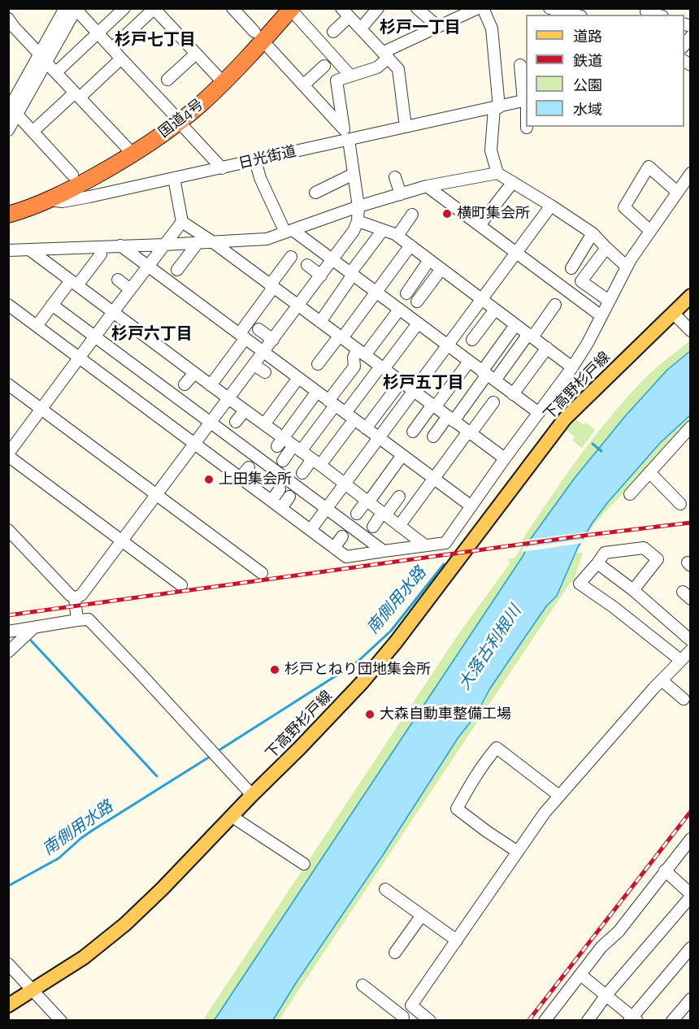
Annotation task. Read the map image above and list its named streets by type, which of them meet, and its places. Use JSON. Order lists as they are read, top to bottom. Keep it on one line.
{"streets":{"highway":["国道4号","日光街道"],"main road":["下高野杉戸線"]},"crossings":[["国道4号","日光街道"]],"districts":["杉戸一丁目","杉戸七丁目","杉戸六丁目","杉戸五丁目"],"water":["南側用水路","大落古利根川"],"places":["横町集会所","上田集会所","杉戸とねり団地集会所","大森自動車整備工場"],"legend":["道路","鉄道","公園","水域"]}
